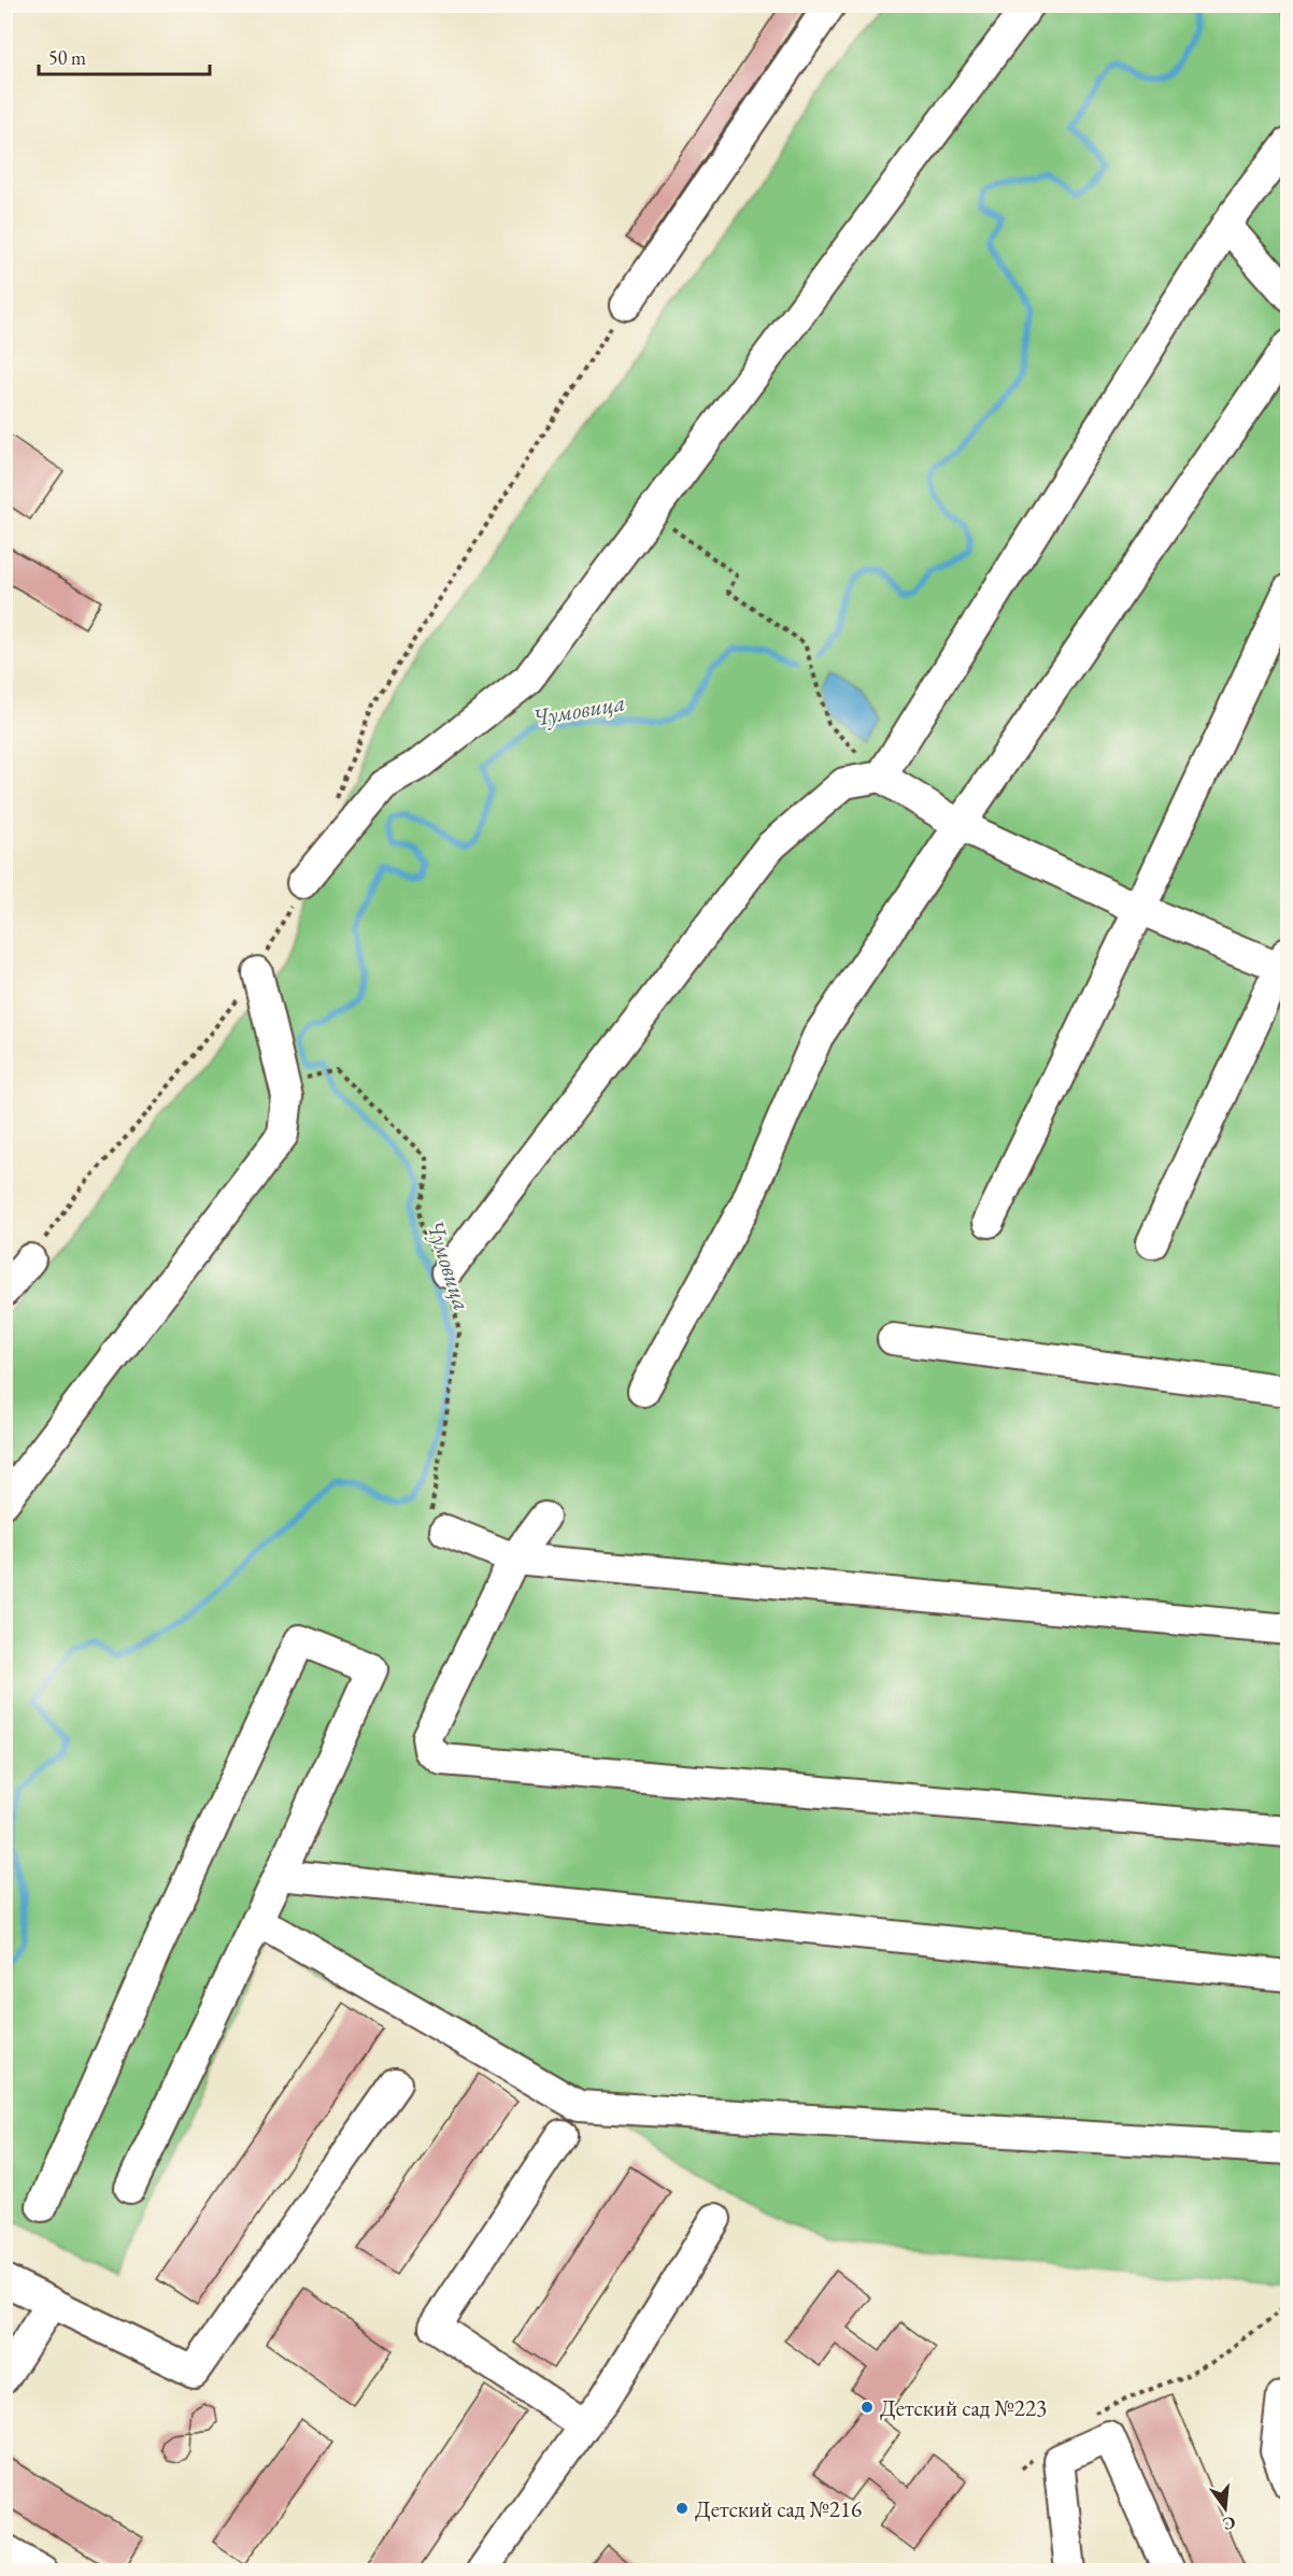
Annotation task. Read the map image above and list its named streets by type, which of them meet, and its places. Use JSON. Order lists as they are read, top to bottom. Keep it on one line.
{"water":["Чумовица"],"places":["Детский сад №223","Детский сад №216"],"scale_bar":"50 m","north":"bottom"}
